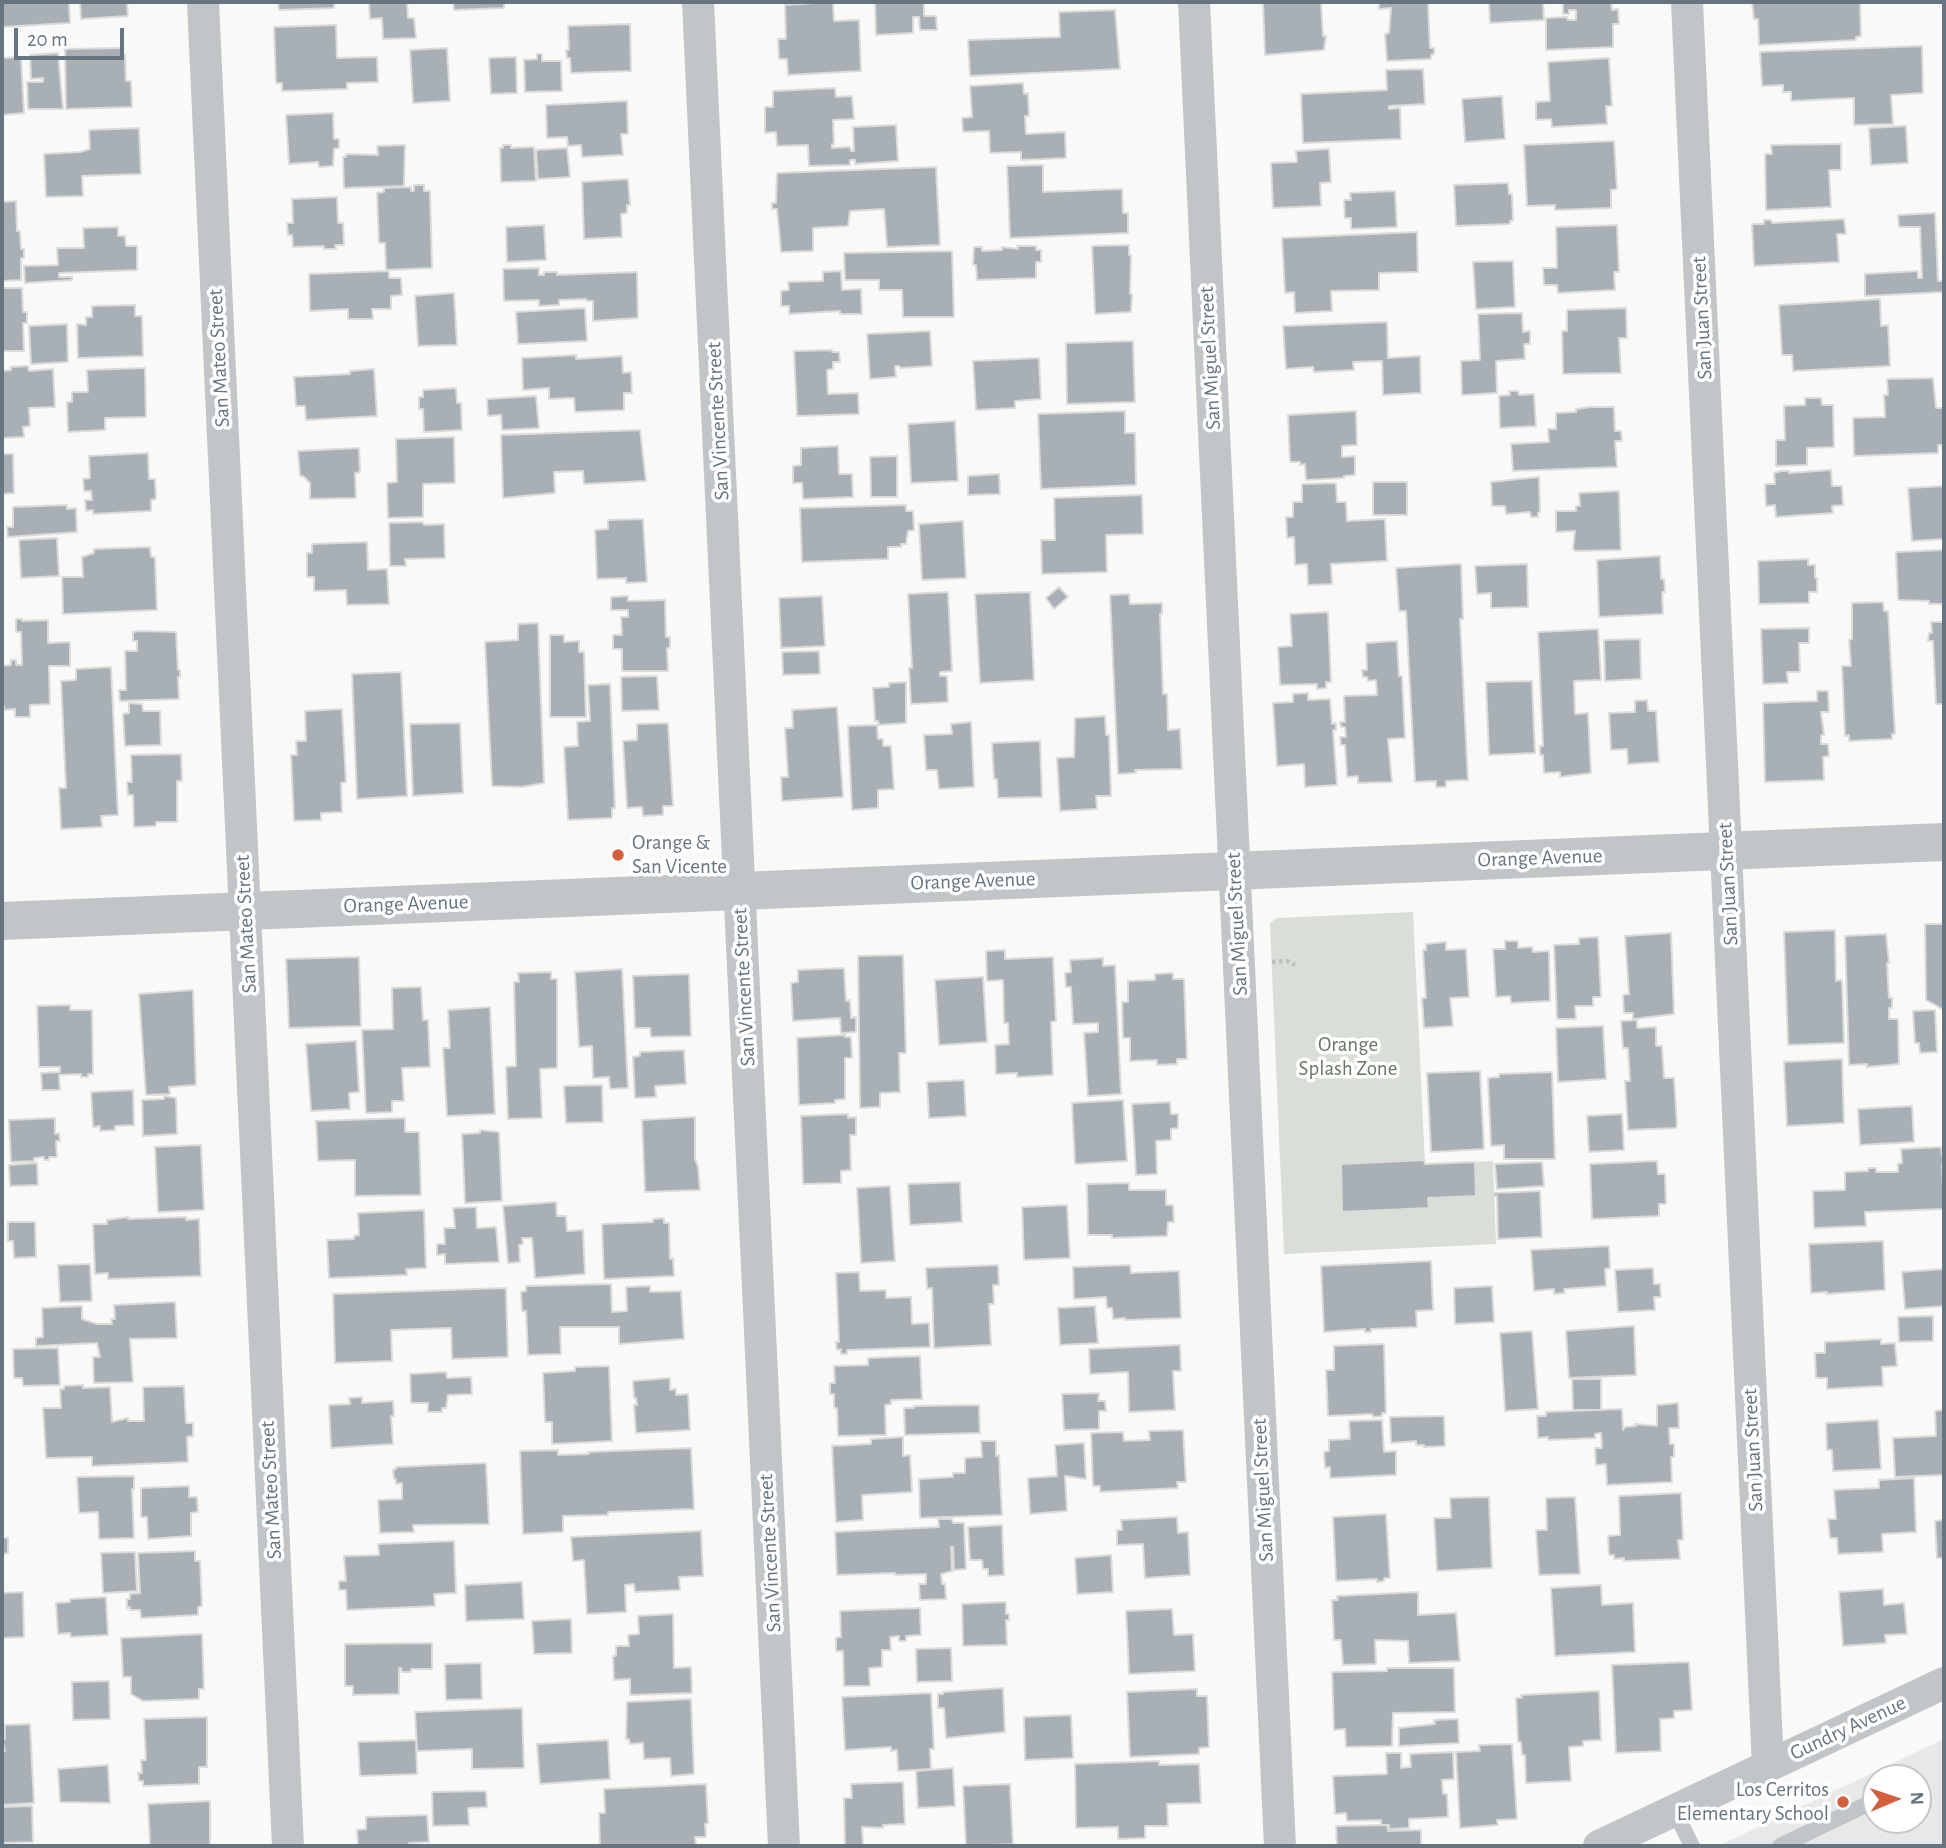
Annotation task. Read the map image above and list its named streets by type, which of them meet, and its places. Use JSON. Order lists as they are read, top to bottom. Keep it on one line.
{"streets":{"street":["San Juan Street","San Mateo Street","San Miguel Street","San Vincente Street","Orange Avenue","Gundry Avenue"]},"crossings":[["San Juan Street","Orange Avenue"],["San Juan Street","Gundry Avenue"],["San Mateo Street","Orange Avenue"],["San Miguel Street","Orange Avenue"],["San Vincente Street","Orange Avenue"]],"parks":["Orange Splash Zone"],"places":["Orange & San Vicente","Los Cerritos Elementary School"],"scale_bar":"20 m","north":"right"}
